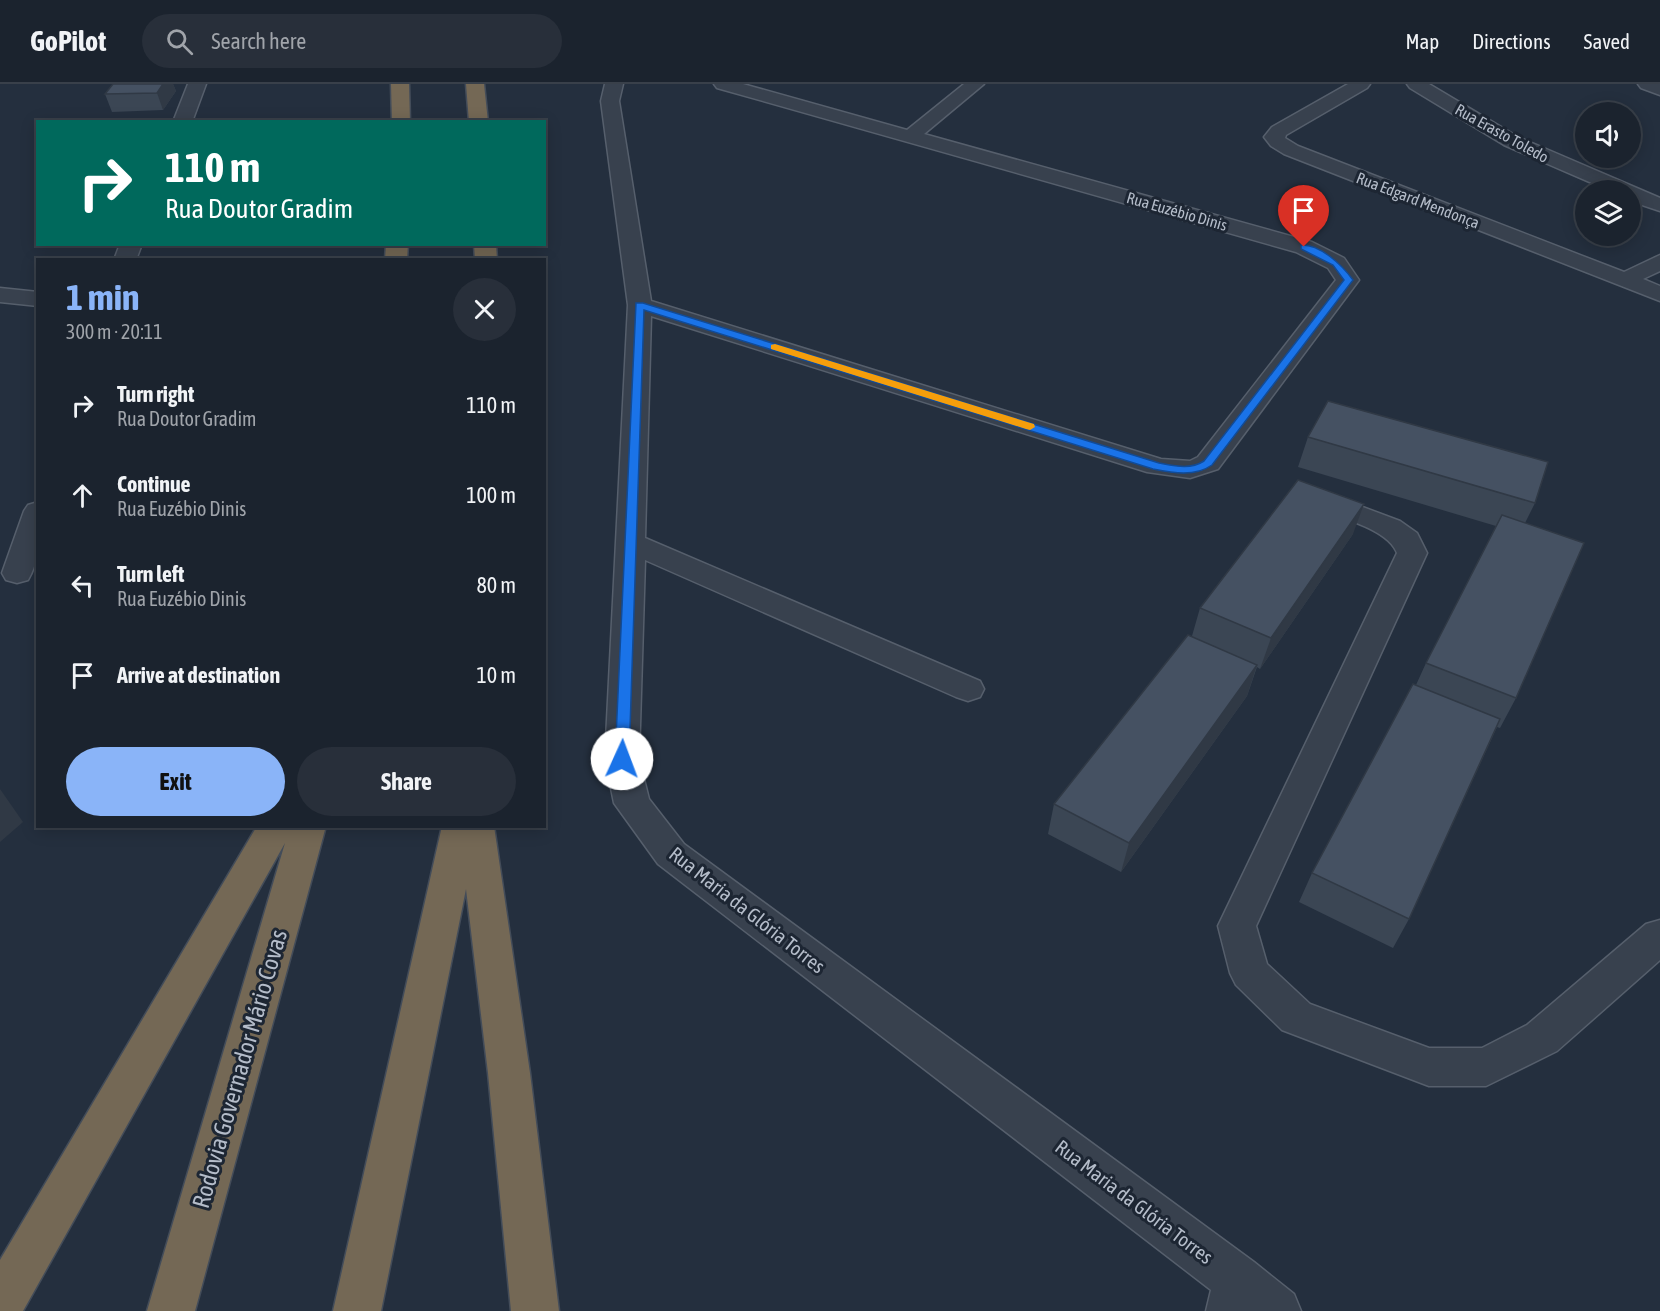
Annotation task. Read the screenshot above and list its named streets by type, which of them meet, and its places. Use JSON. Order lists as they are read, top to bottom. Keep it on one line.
{"streets":{"highway":["Rodovia Governador Mário Covas"],"street":["Rua Erasto Toledo","Rua Edgard Mendonça","Rua Euzébio Dinis","Rua Maria da Glória Torres"]},"crossings":[["Rua Euzébio Dinis","Rua Maria da Glória Torres"]],"page":{"header":"GoPilot","search":"Search here","nav":["Map","Directions","Saved"],"turn":["110 m","Rua Doutor Gradim"],"heading":["1 min","300 m · 20:11"],"list":[{"name":"Turn right","note":"Rua Doutor Gradim","value":"110 m"},{"name":"Continue","note":"Rua Euzébio Dinis","value":"100 m"},{"name":"Turn left","note":"Rua Euzébio Dinis","value":"80 m"},{"name":"Arrive at destination","value":"10 m"}],"buttons":["Exit","Share"]}}
